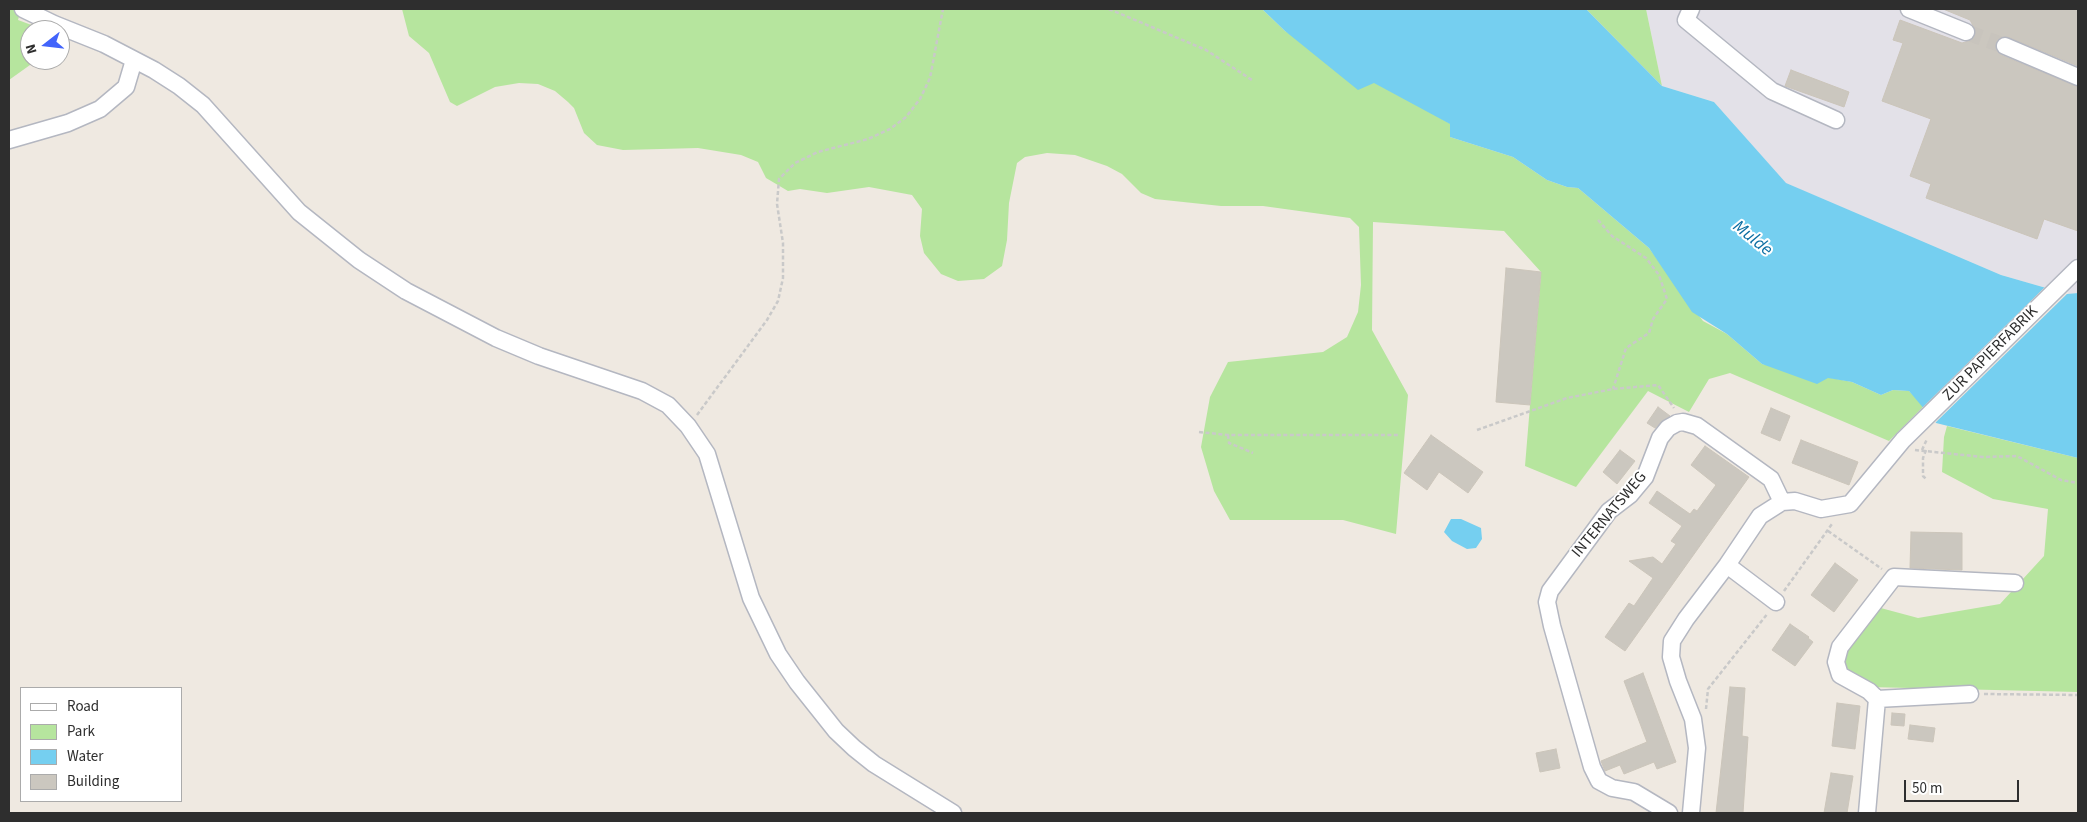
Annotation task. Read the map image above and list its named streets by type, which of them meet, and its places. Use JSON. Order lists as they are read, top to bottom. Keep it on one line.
{"streets":{"street":["ZUR PAPIERFABRIK","INTERNATSWEG"]},"water":["Mulde"],"legend":["Road","Park","Water","Building"],"scale_bar":"50 m","north":"left"}
